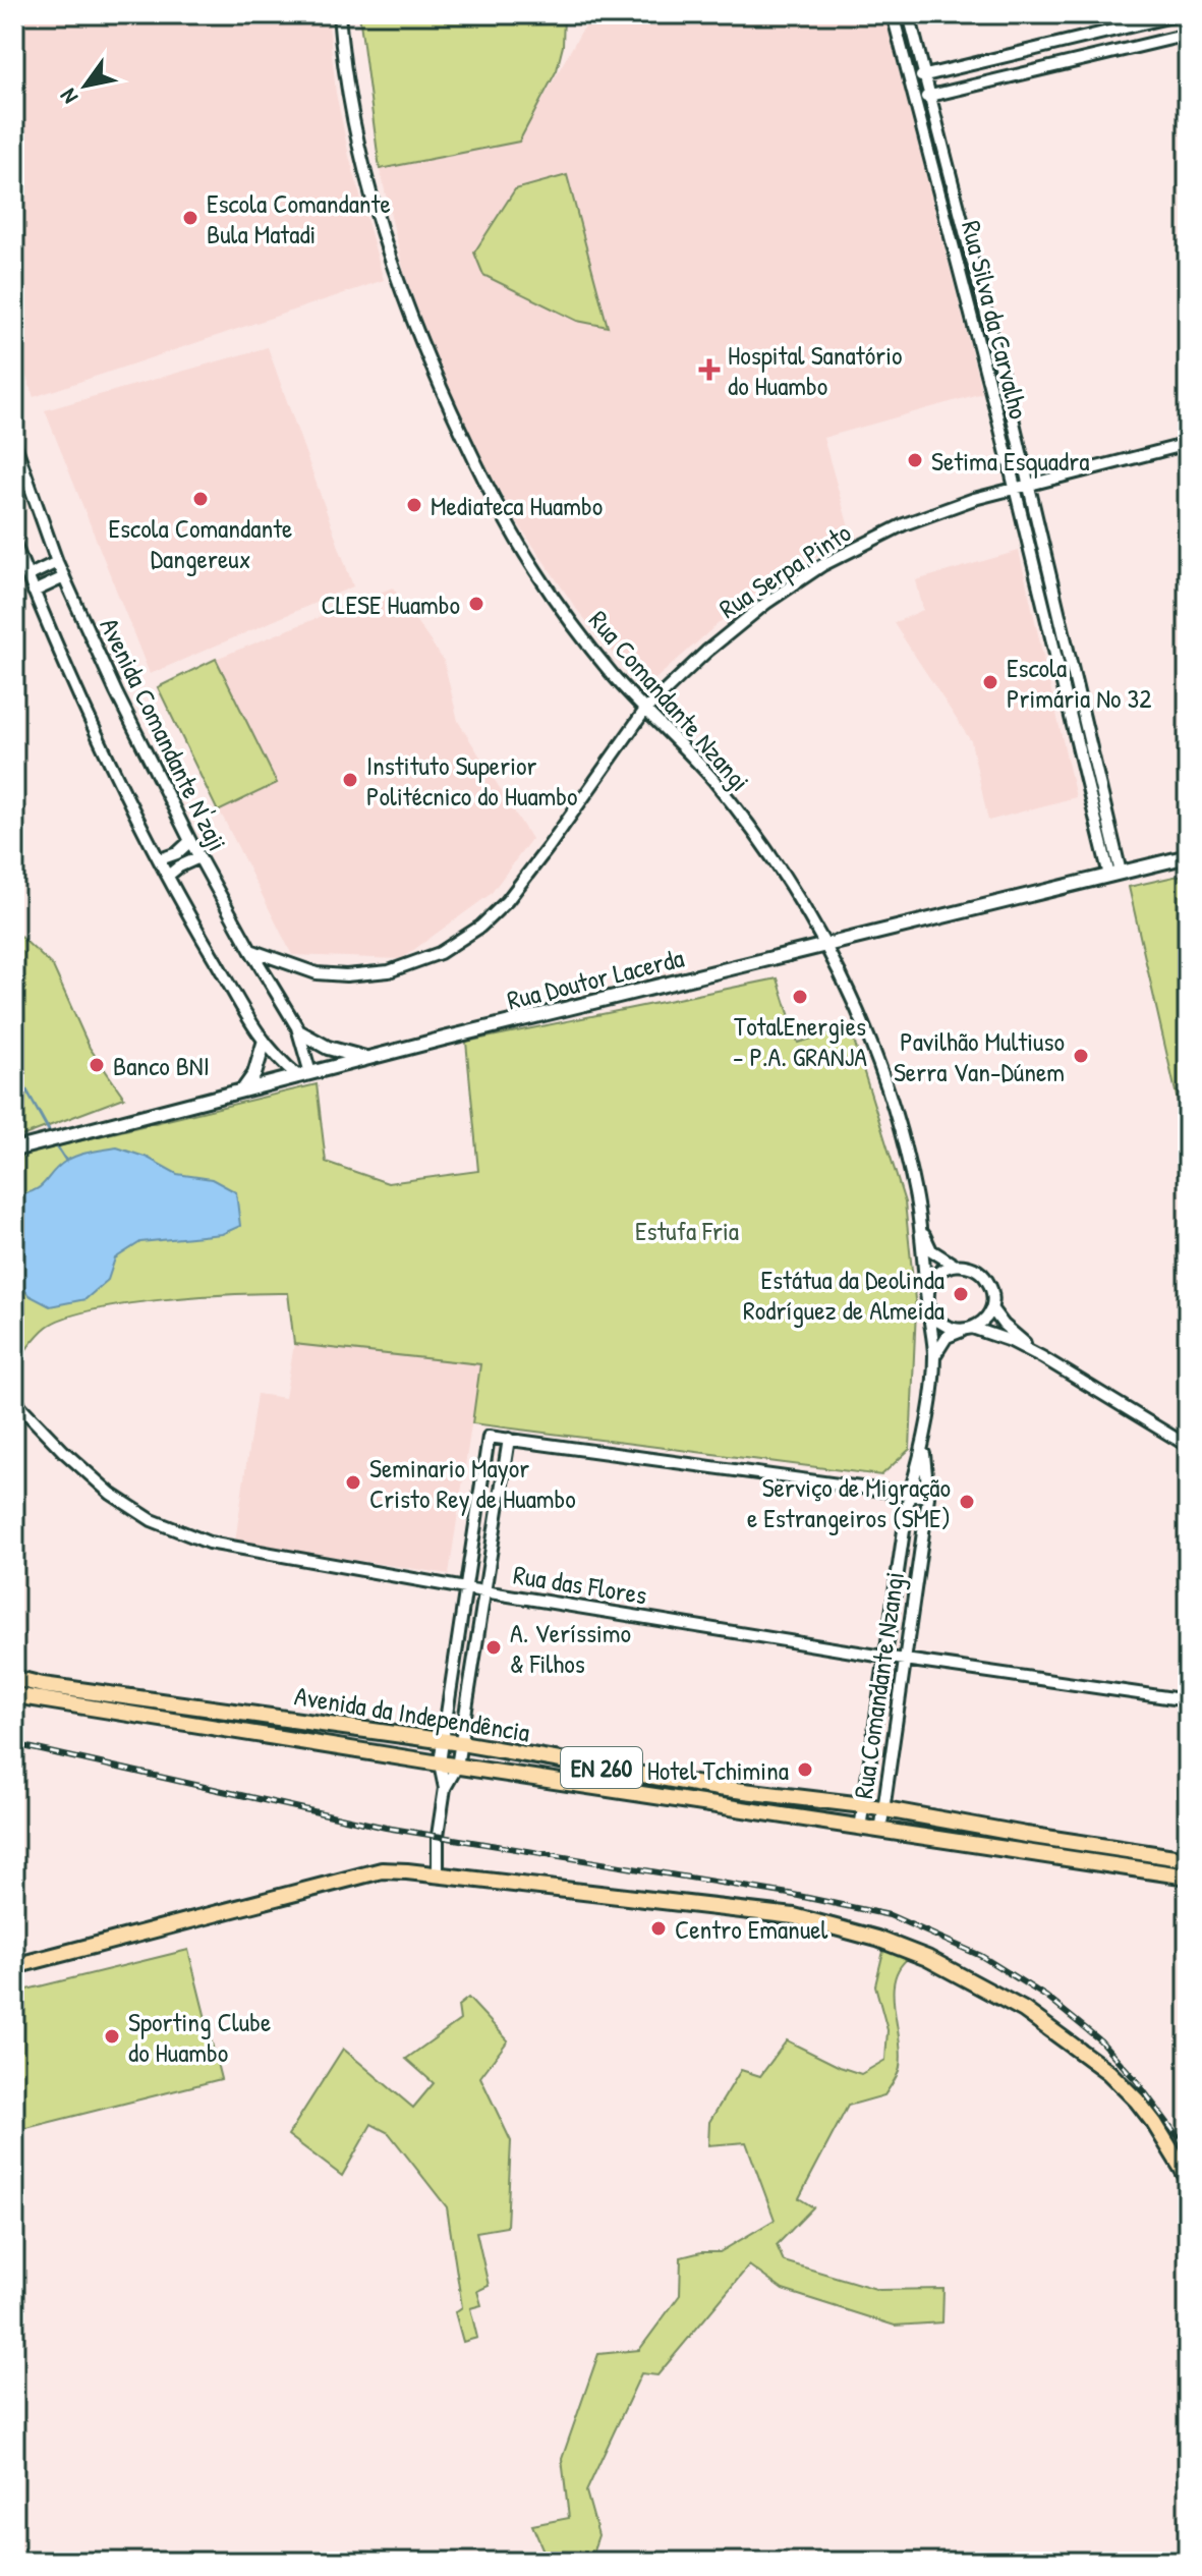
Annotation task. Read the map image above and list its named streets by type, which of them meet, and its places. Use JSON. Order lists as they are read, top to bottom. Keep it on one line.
{"streets":{"main road":["Rua Doutor Lacerda","Avenida da Independência","EN 260"],"street":["Rua Silva da Carvalho","Rua Serpa Pinto","Rua Comandante Nzangi","Avenida Comandante N'zaji","Rua das Flores"]},"crossings":[["Rua Silva da Carvalho","Rua Serpa Pinto"],["Rua Silva da Carvalho","Rua Doutor Lacerda"],["Rua Serpa Pinto","Rua Comandante Nzangi"],["Rua Serpa Pinto","Avenida Comandante N'zaji"],["Rua Comandante Nzangi","Rua Doutor Lacerda"],["Rua Comandante Nzangi","Rua das Flores"],["Rua Comandante Nzangi","Avenida da Independência"],["Avenida Comandante N'zaji","Rua Doutor Lacerda"]],"parks":["Estufa Fria"],"places":{"other":["Escola Comandante Bula Matadi","Setima Esquadra","Escola Comandante Dangereux","Mediateca Huambo","CLESE Huambo","Escola Primária No 32","Instituto Superior Politécnico do Huambo","TotalEnergies - P.A. GRANJA","Pavilhão Multiuso Serra Van-Dúnem","Banco BNI","Estátua da Deolinda Rodríguez de Almeida","Seminario Mayor Cristo Rey de Huambo","Serviço de Migração e Estrangeiros (SME)","A. Veríssimo & Filhos","Hotel Tchimina","Centro Emanuel","Sporting Clube do Huambo"],"health":["Hospital Sanatório do Huambo"]},"north":"bottom left"}
